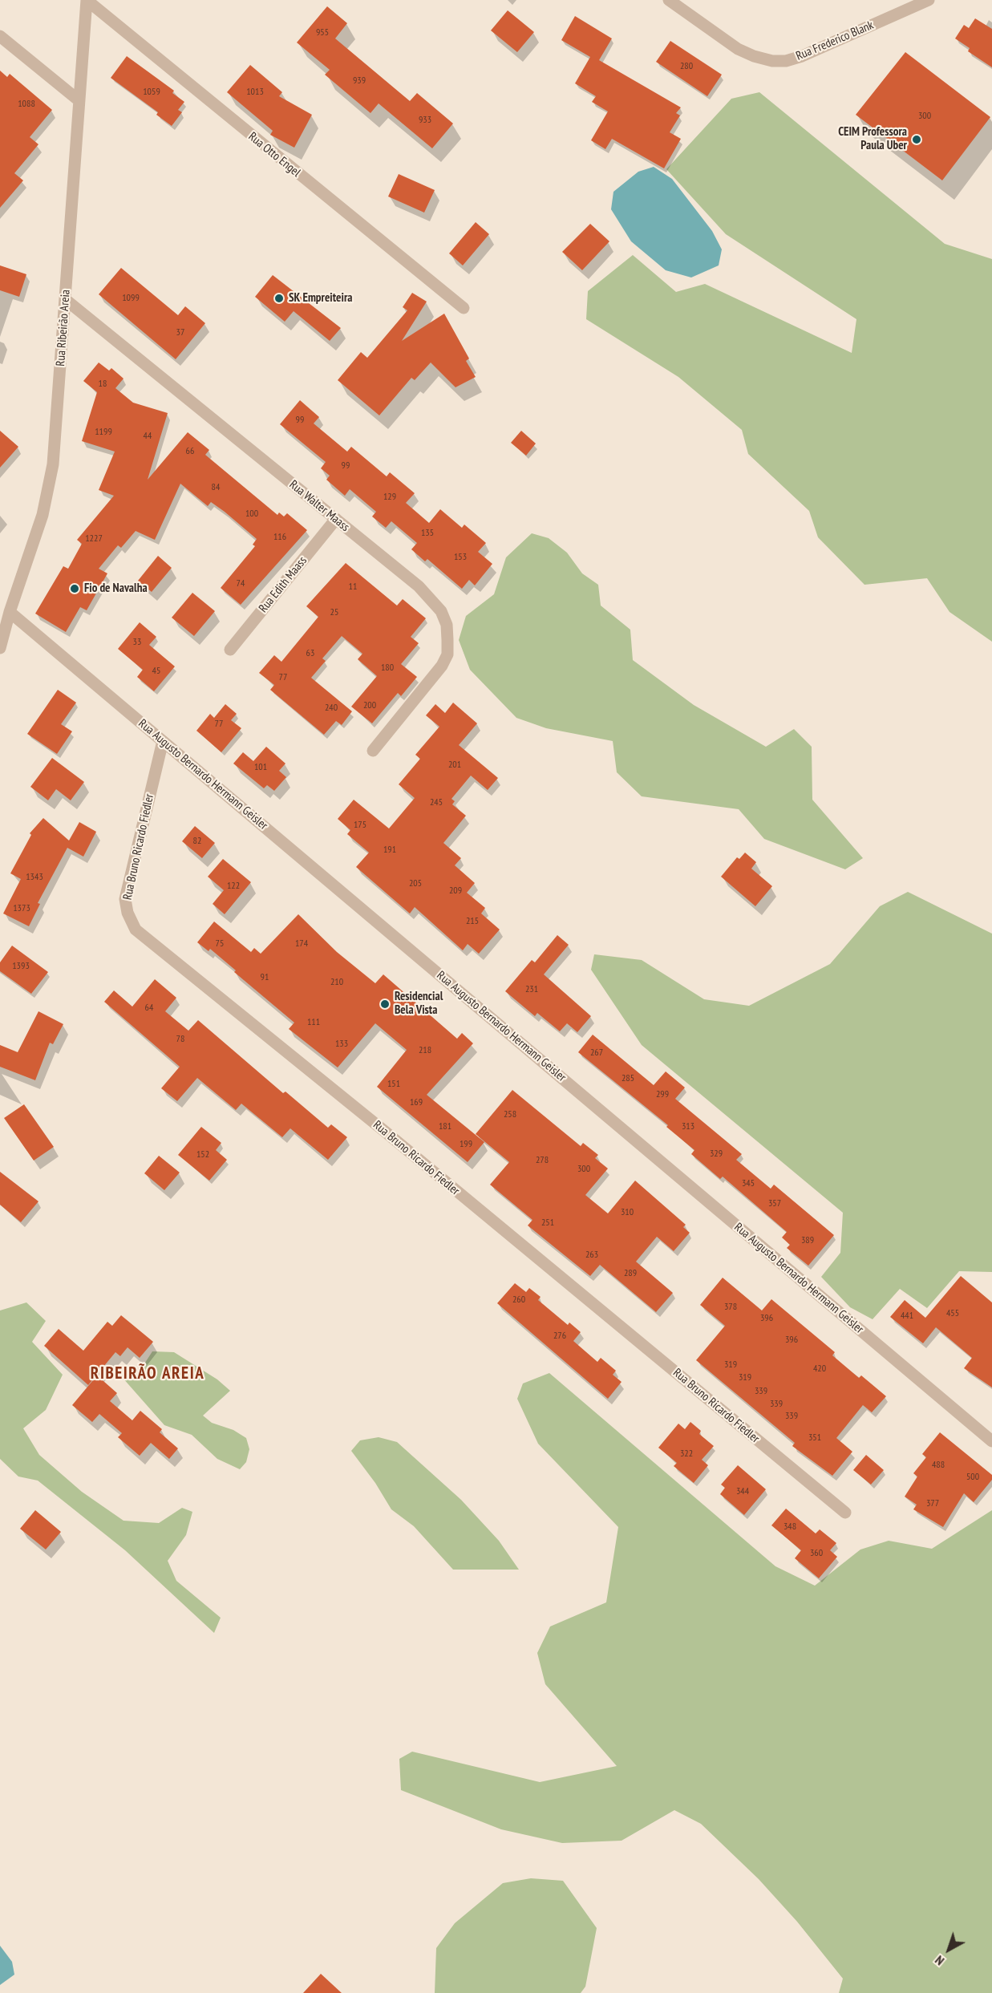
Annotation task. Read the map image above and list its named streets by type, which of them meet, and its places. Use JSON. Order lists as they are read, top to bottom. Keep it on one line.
{"streets":{"street":["Rua Frederico Blank","Rua Otto Engel","Rua Ribeirão Areia","Rua Walter Maass","Rua Edith Maass","Rua Augusto Bernardo Hermann Geisler","Rua Bruno Ricardo Fiedler"]},"crossings":[["Rua Otto Engel","Rua Ribeirão Areia"],["Rua Ribeirão Areia","Rua Walter Maass"],["Rua Ribeirão Areia","Rua Augusto Bernardo Hermann Geisler"],["Rua Walter Maass","Rua Edith Maass"],["Rua Augusto Bernardo Hermann Geisler","Rua Bruno Ricardo Fiedler"]],"districts":["RIBEIRÃO AREIA"],"places":["CEIM Professora Paula Uber","SK Empreiteira","Fio de Navalha","Residencial Bela Vista"],"house_numbers":["955","280","939","1059","1013","1088","300","933","1099","37","18","99","1199","44","66","99","84","129","100","135","116","1227","153","74","11","25","33","63","180","45","77","200","240","77","201","101","245","175","82","191","1343","205","122","209","1373","215","75","174","1393","91","210","231","64","111","78","133","218","267","285","151","299","169","258","181","313","199","329","152","278","300","345","357","310","251","389","263","289","260","378","455","441","396","276","396","319","420","319","339","339","339","351","322","488","500","344","377","348","360"],"north":"bottom left"}
